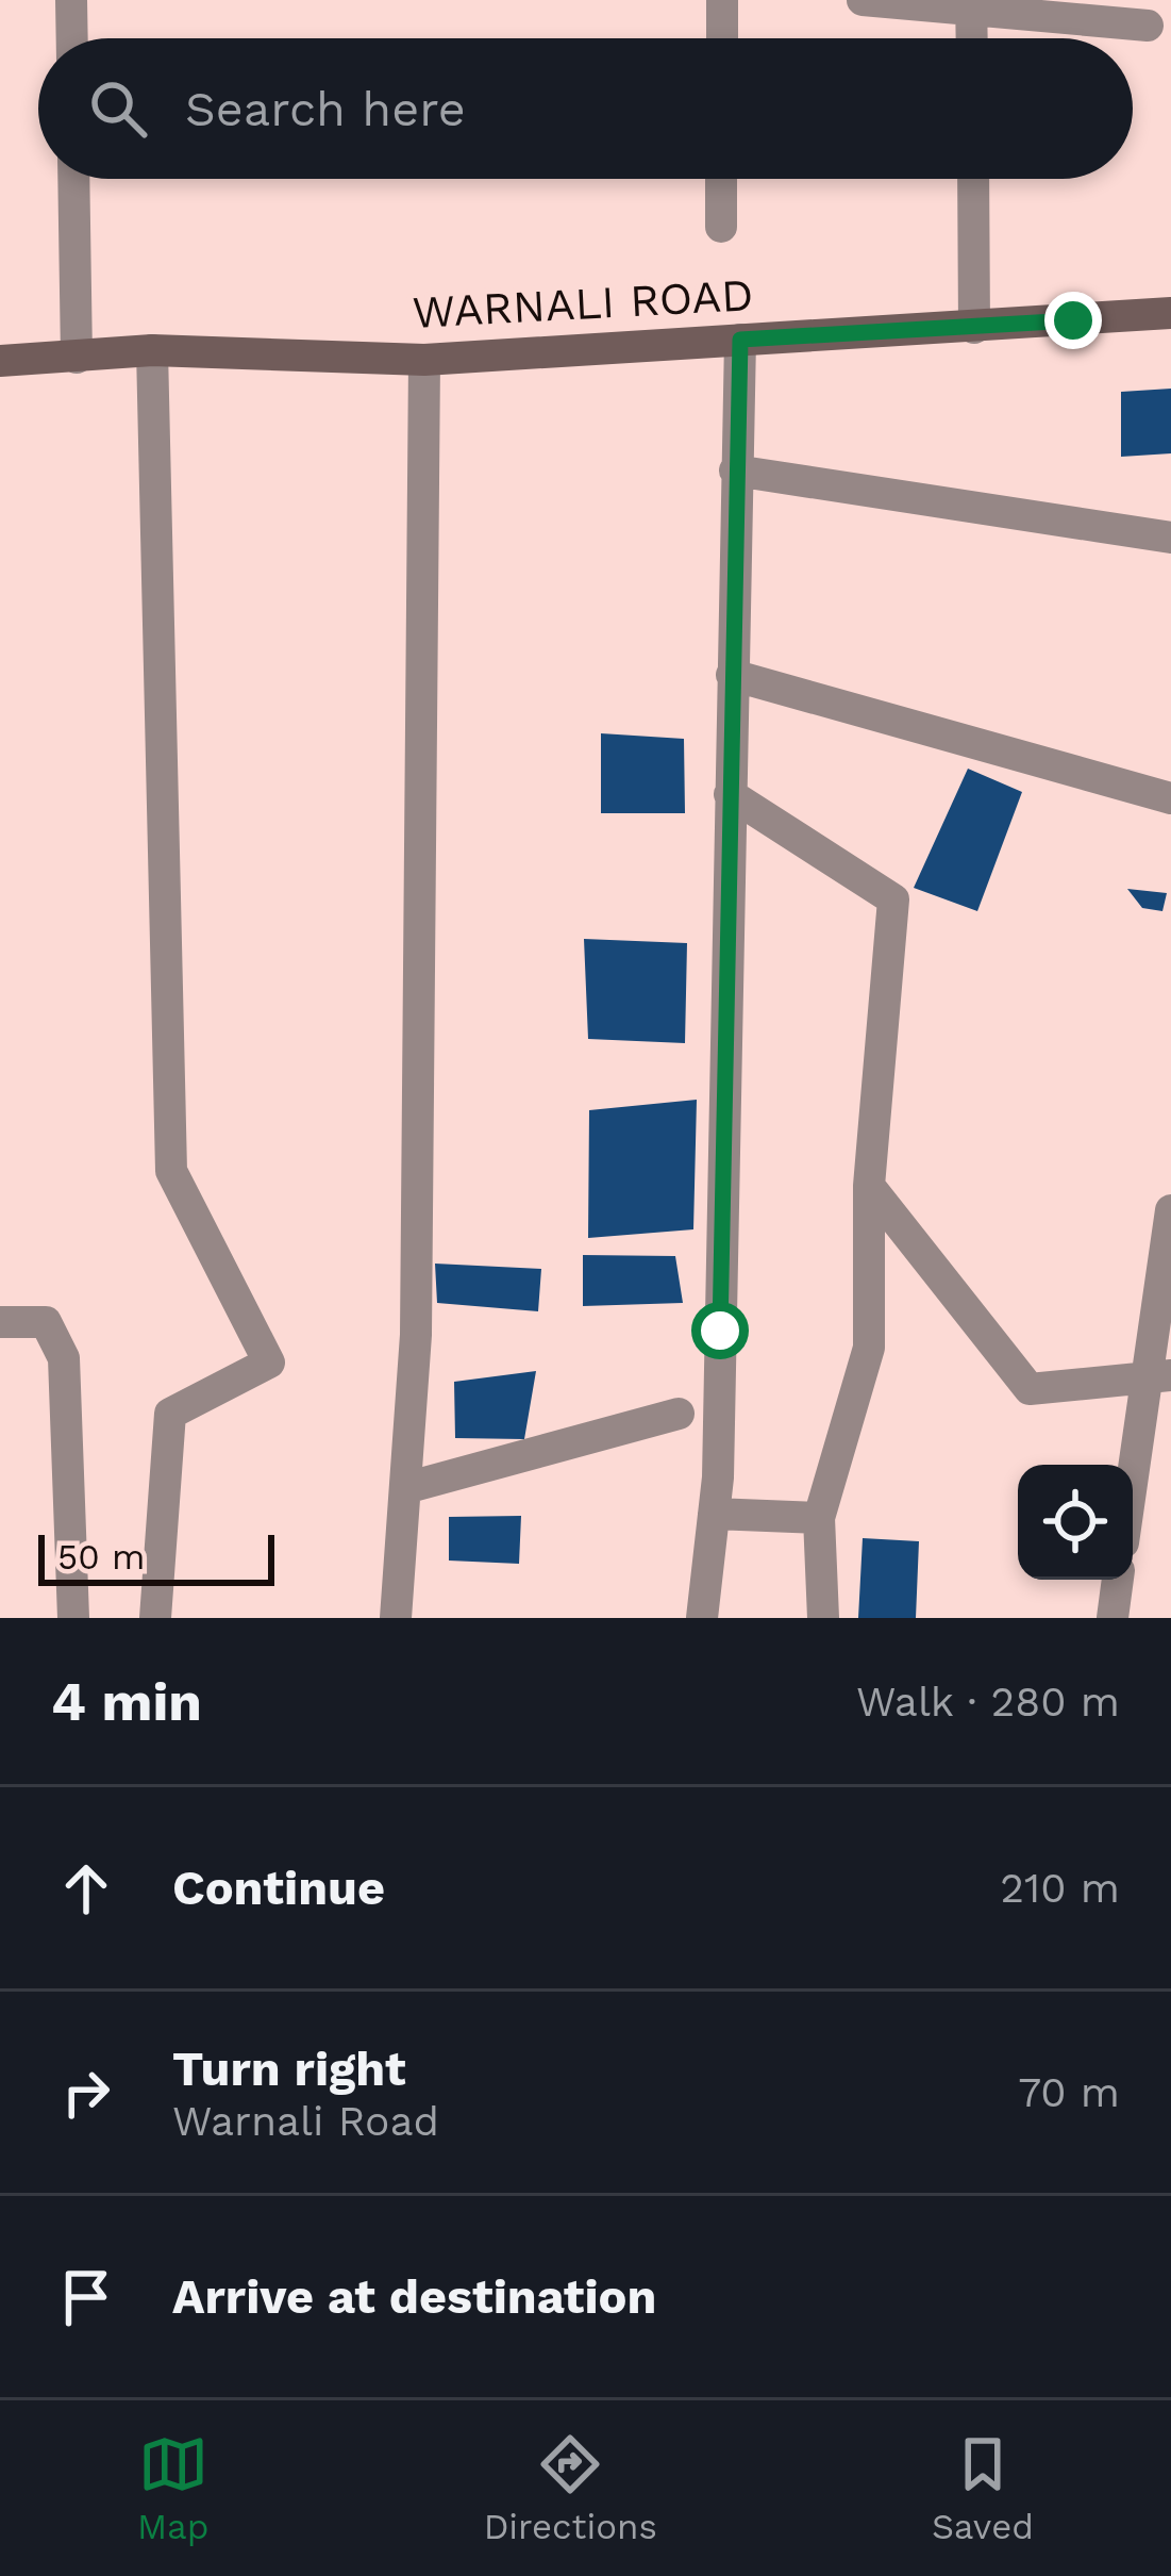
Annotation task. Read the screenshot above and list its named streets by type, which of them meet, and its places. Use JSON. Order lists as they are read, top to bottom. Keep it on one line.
{"streets":{"main road":["WARNALI ROAD"]},"scale_bar":"50 m","page":{"search":"Search here","scale":"50 m","heading":["4 min","Walk · 280 m"],"list":[["Continue","210 m"],["Turn right","Warnali Road","70 m"],"Arrive at destination"],"nav":["Map","Directions","Saved"]}}
